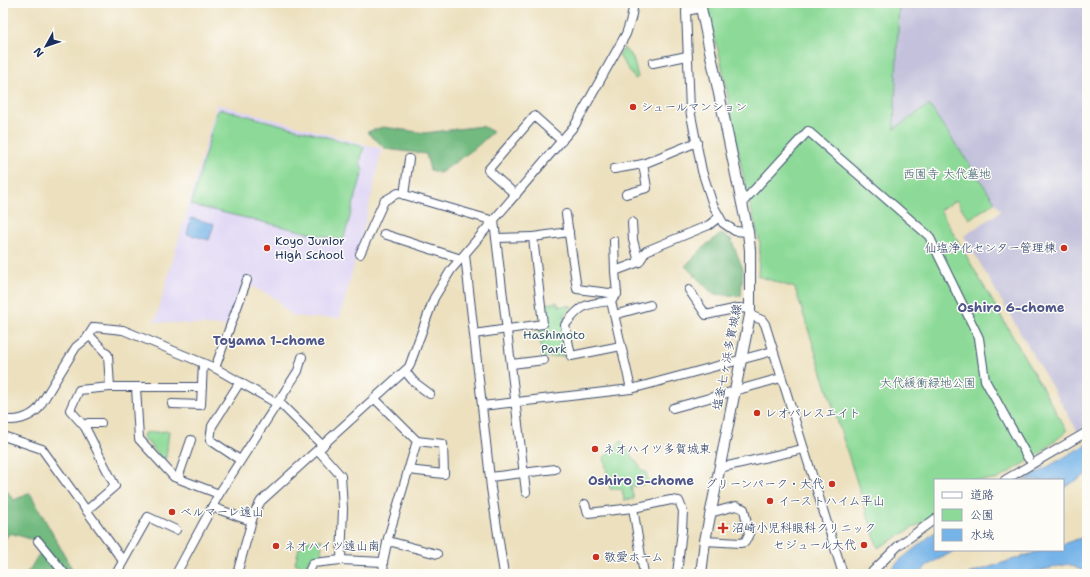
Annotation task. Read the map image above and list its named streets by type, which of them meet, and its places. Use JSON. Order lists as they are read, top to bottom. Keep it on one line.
{"streets":{"main road":["塩釜七ヶ浜多賀城線"]},"districts":["Oshiro 6-chome","Toyama 1-chome","Oshiro 5-chome"],"parks":["西園寺 大代墓地","Hashimoto Park","大代緩衝緑地公園"],"places":{"other":["シュールマンション","Koyo Junior High School","仙塩浄化センター管理棟","レオパレスエイト","ネオハイツ多賀城東","グリーンパーク・大代","イーストハイム平山","ベルマーレ遠山","セジュール大代","ネオハイツ遠山南","敬愛ホーム"],"health":["沼崎小児科眼科クリニック"]},"legend":["道路","公園","水域"],"north":"bottom left"}
